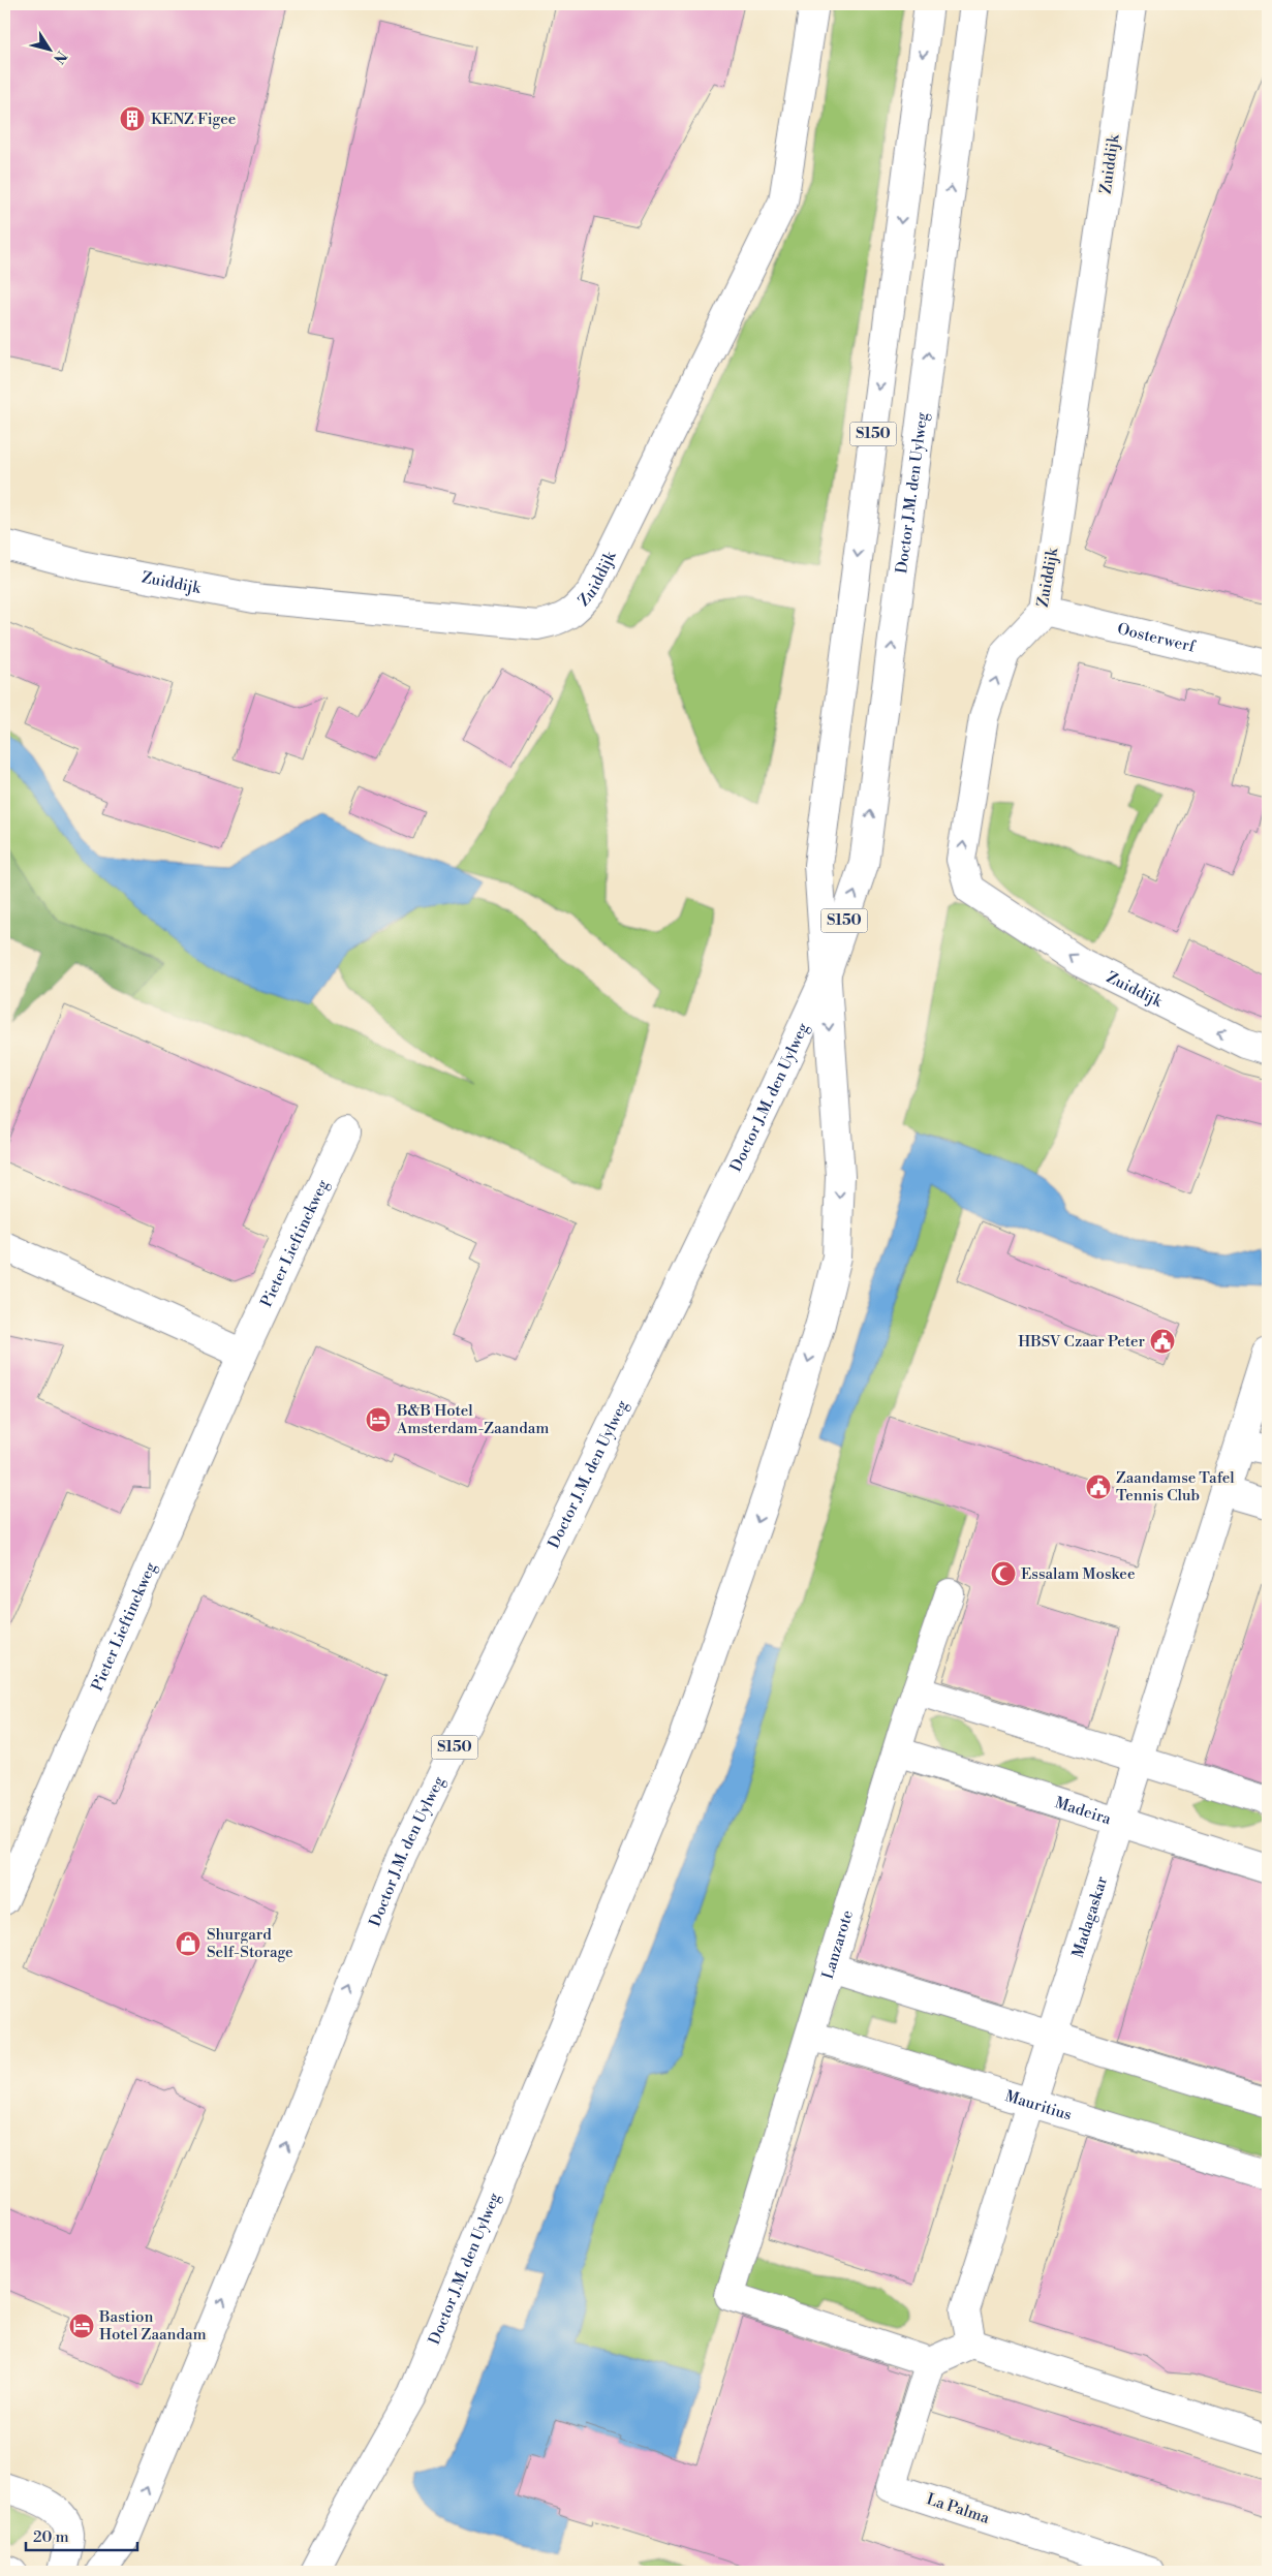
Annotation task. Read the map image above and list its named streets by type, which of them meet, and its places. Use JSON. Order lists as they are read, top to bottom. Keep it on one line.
{"streets":{"street":["Zuiddijk","S150","Doctor J.M. den Uylweg","Oosterwerf","Pieter Lieftinckweg","Madeira","Madagaskar","Lanzarote","Mauritius","La Palma"]},"crossings":[["Zuiddijk","Oosterwerf"],["Madeira","Madagaskar"],["Madeira","Lanzarote"],["Madagaskar","Mauritius"],["Lanzarote","Mauritius"],["Lanzarote","La Palma"]],"places":{"building":["KENZ Figee"],"public building":["HBSV Czaar Peter","Zaandamse Tafel Tennis Club"],"hotel":["B&B Hotel Amsterdam-Zaandam","Bastion Hotel Zaandam"],"mosque":["Essalam Moskee"],"shop":["Shurgard Self-Storage"]},"scale_bar":"20 m","north":"bottom right"}
